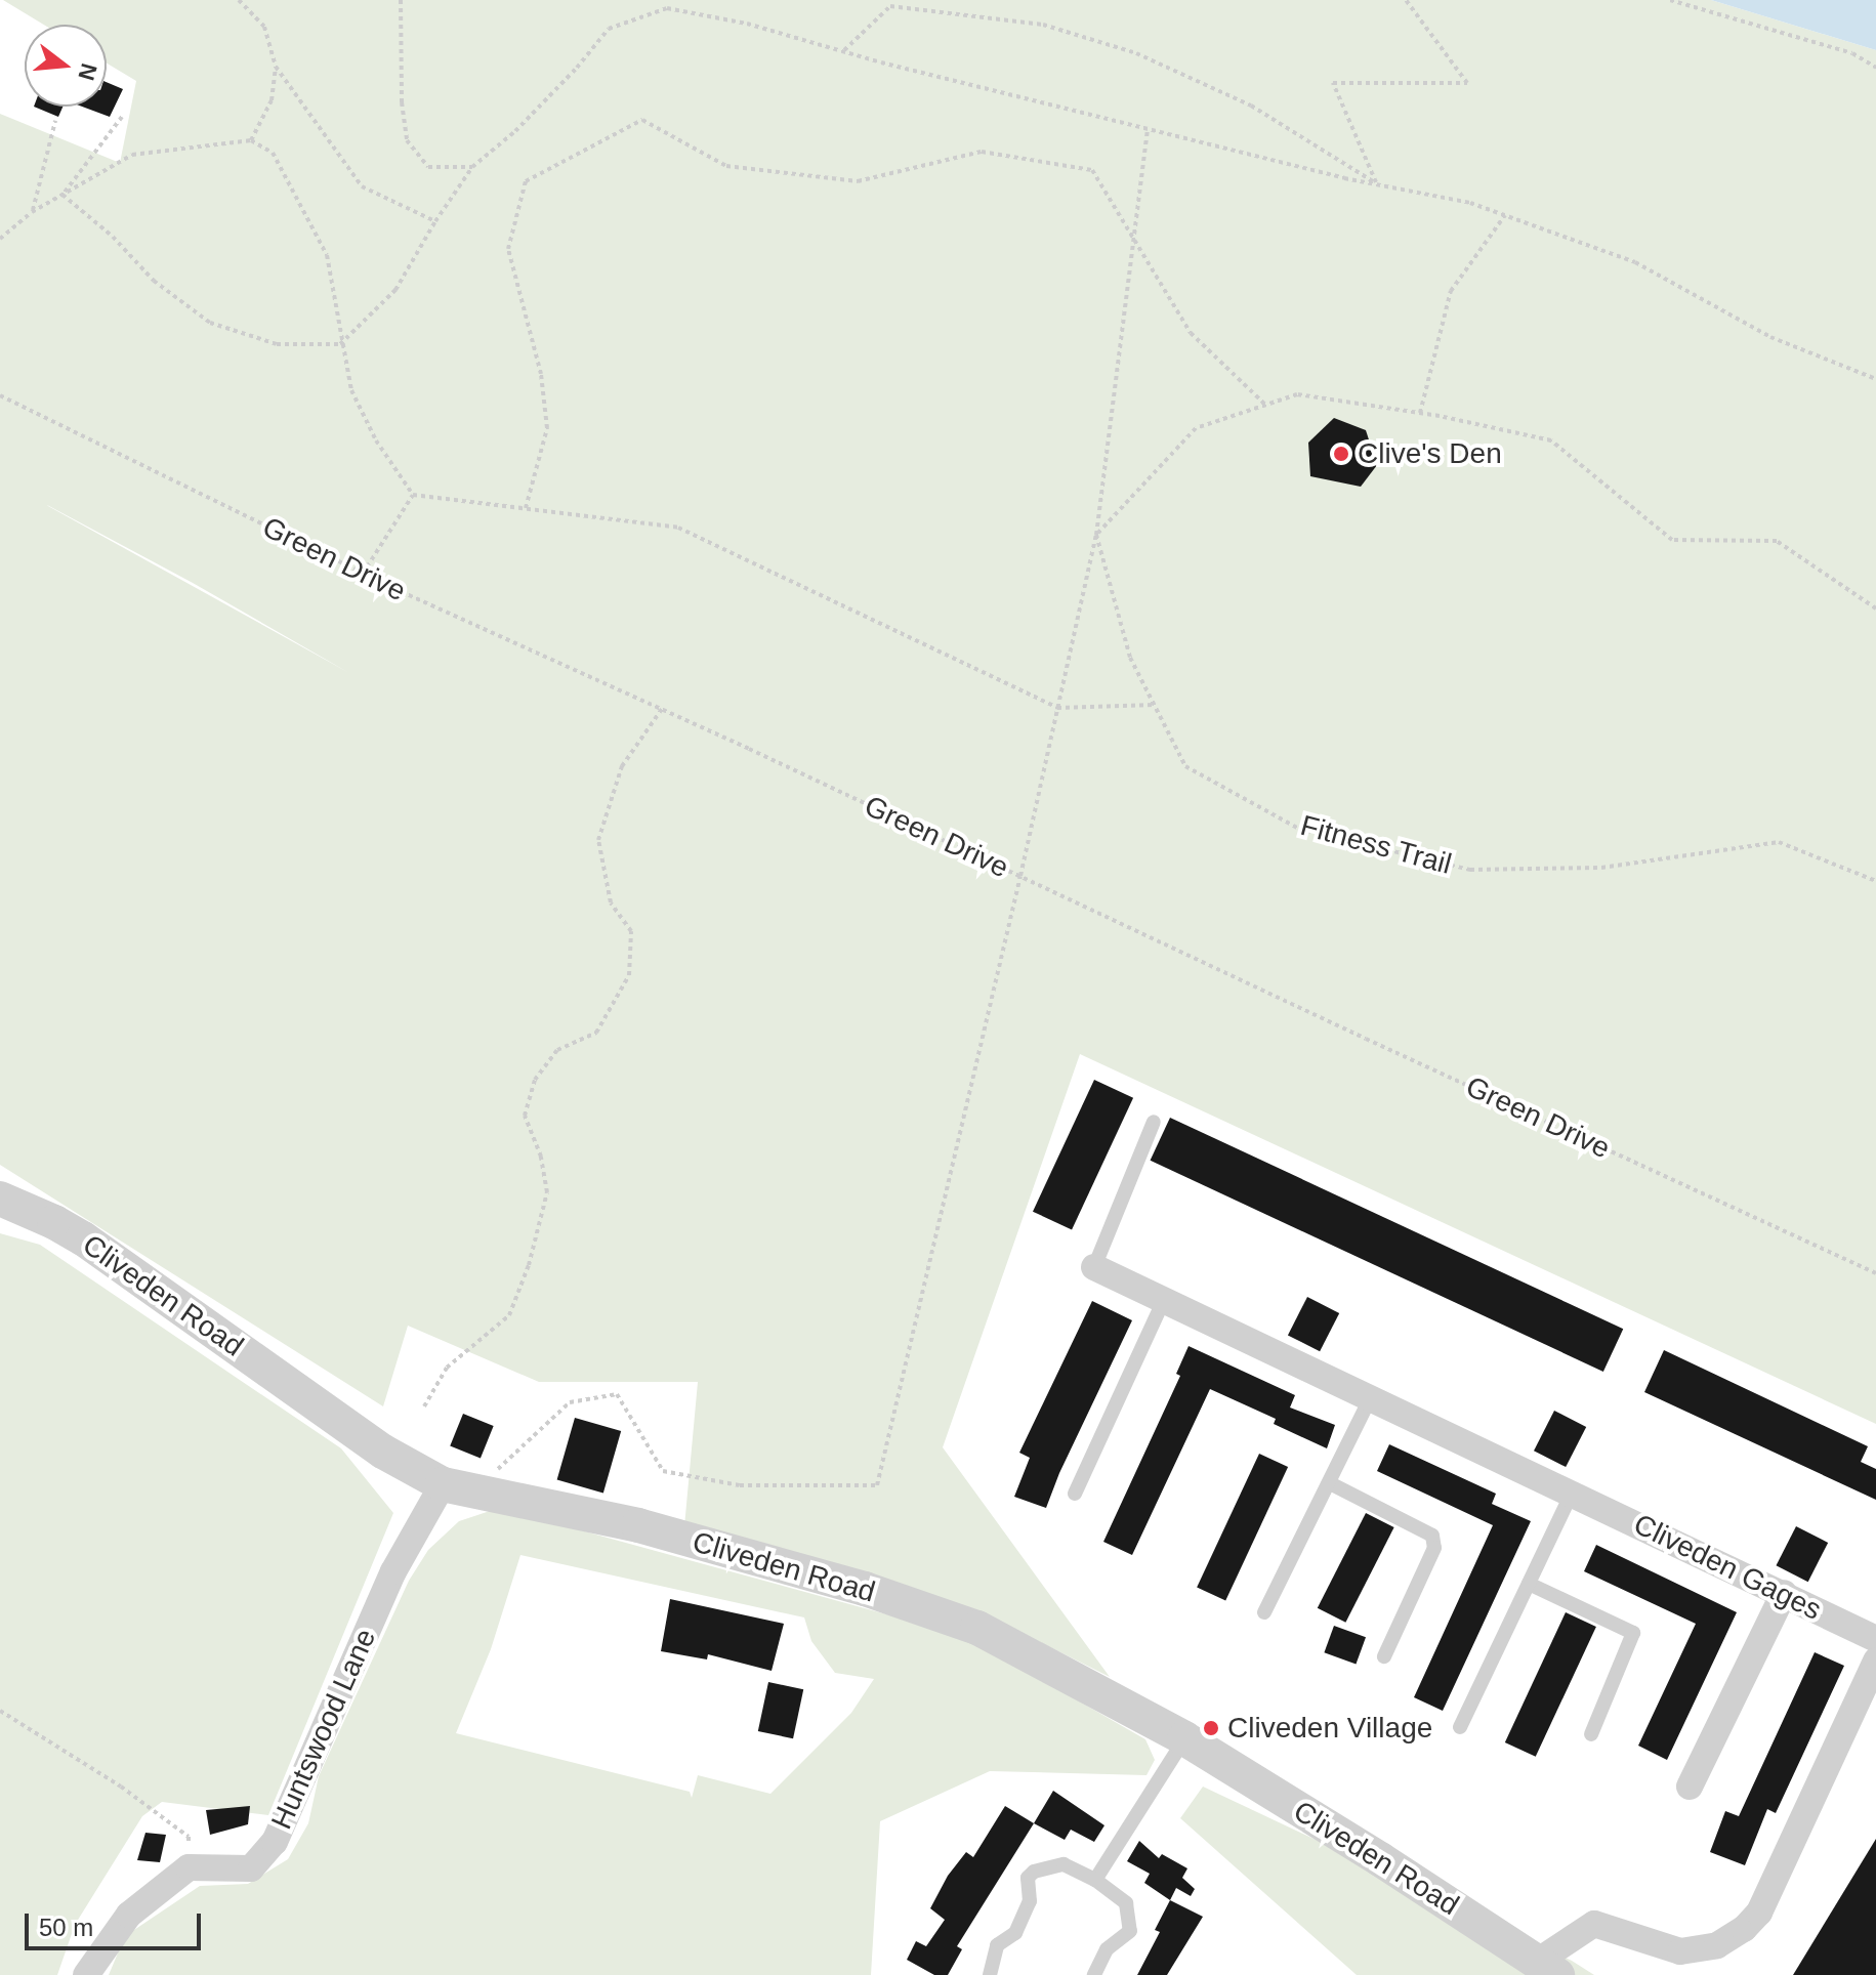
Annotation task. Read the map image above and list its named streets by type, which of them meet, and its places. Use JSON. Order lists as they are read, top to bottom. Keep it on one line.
{"streets":{"street":["Cliveden Road","Cliveden Gages","Huntswood Lane"],"path":["Green Drive","Fitness Trail"]},"crossings":[["Cliveden Road","Huntswood Lane"]],"places":["Clive's Den","Cliveden Village"],"scale_bar":"50 m","north":"right"}
